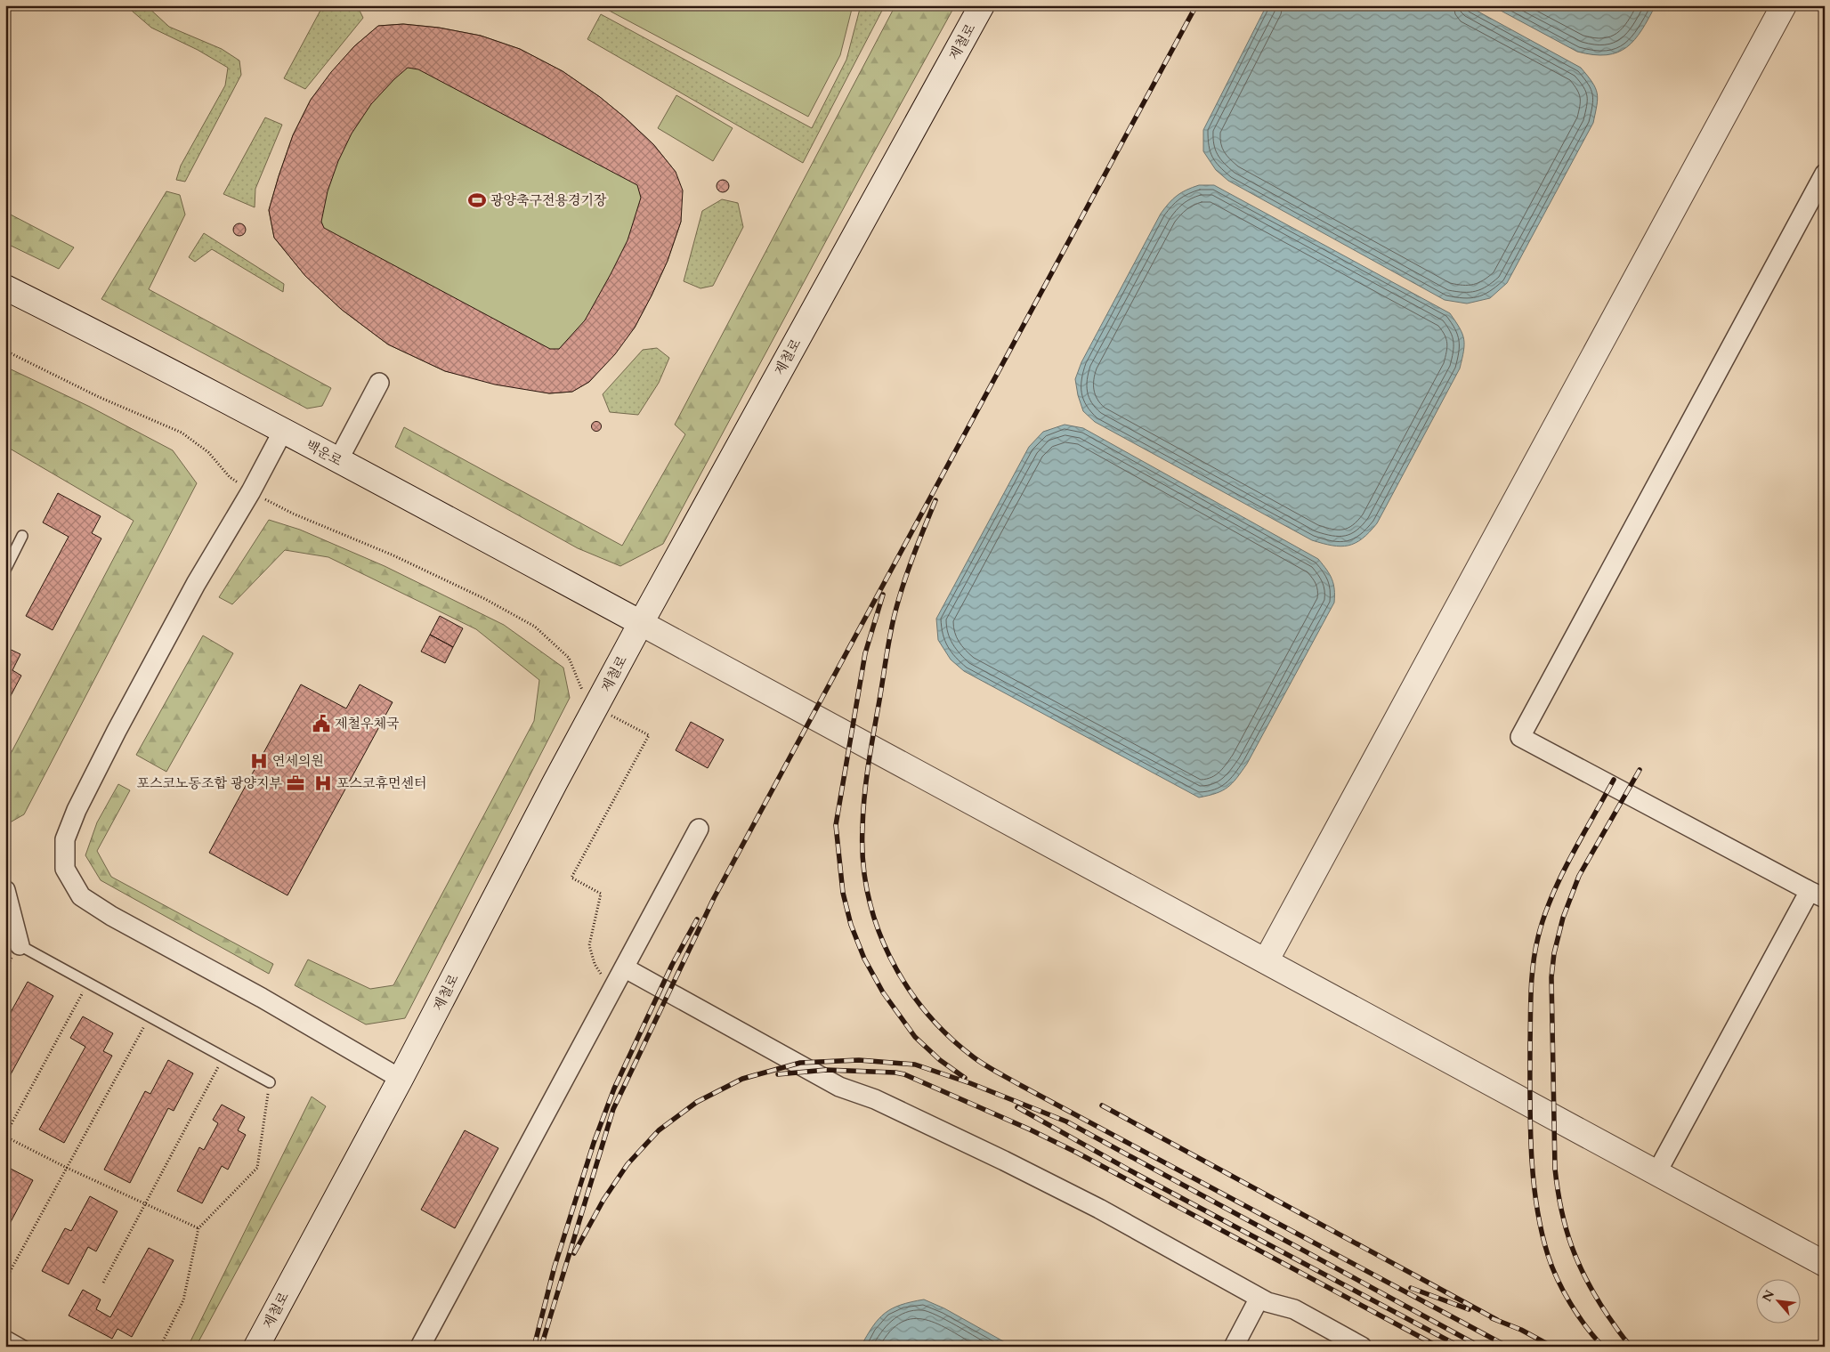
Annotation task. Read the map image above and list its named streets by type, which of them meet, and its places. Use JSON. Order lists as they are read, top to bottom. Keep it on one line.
{"streets":{"street":["제철로","백운로"]},"crossings":[["제철로","백운로"]],"places":{"sports":["광양축구전용경기장"],"public building":["제철우체국"],"hospital":["연세의원","포스코휴먼센터"],"office":["포스코노동조합 광양지부"]},"north":"top left"}
